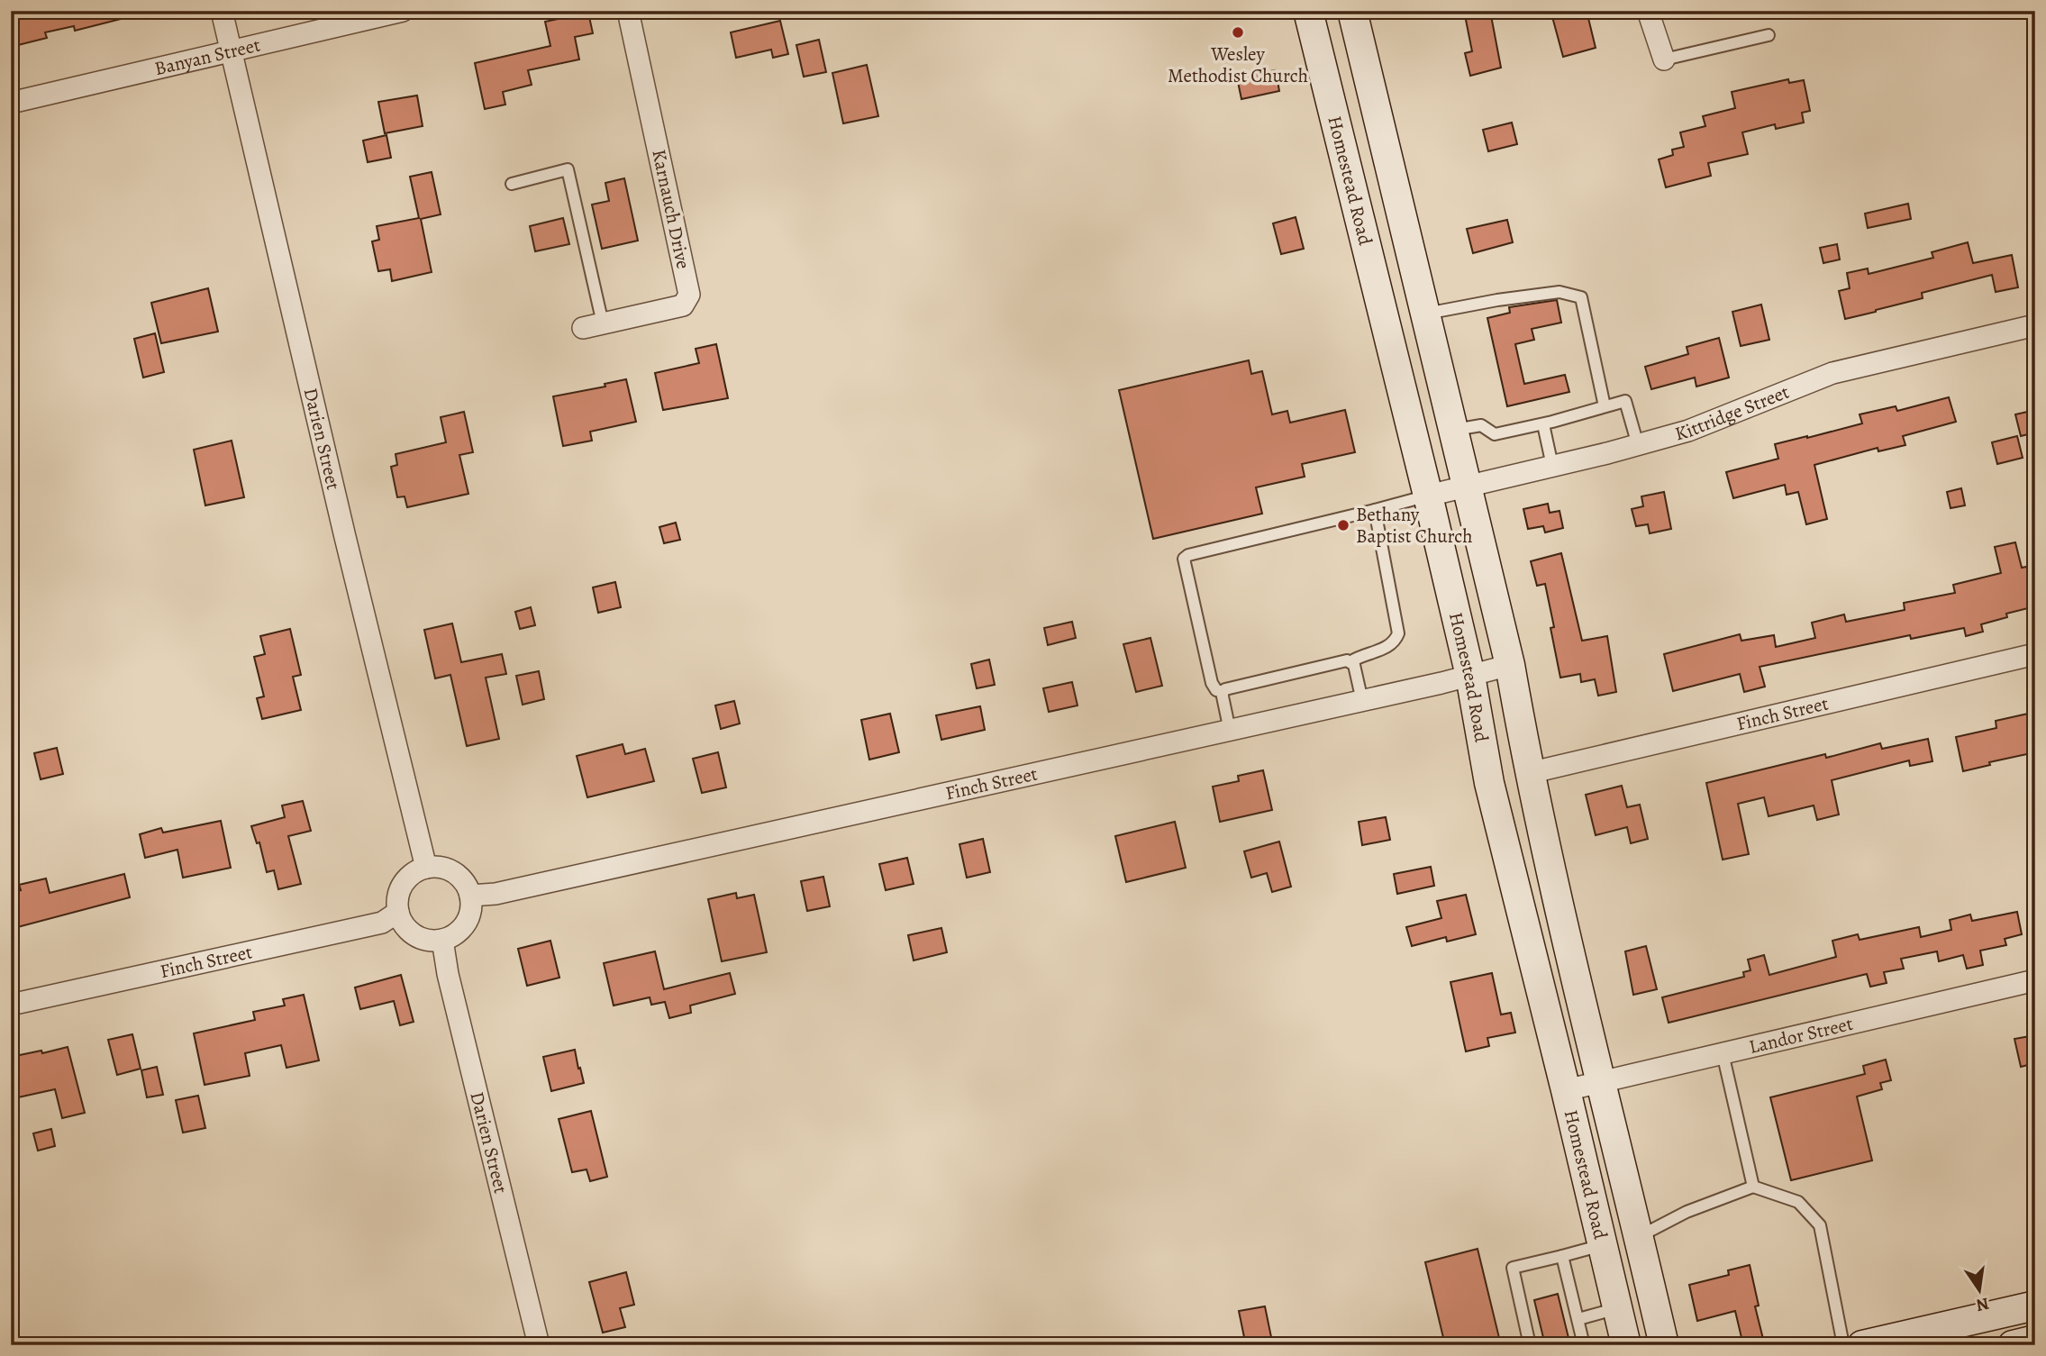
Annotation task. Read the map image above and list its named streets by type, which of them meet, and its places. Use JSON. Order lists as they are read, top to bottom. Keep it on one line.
{"streets":{"main road":["Homestead Road"],"street":["Banyan Street","Karnauch Drive","Kittridge Street","Darien Street","Finch Street","Landor Street"]},"crossings":[["Banyan Street","Darien Street"],["Homestead Road","Kittridge Street"],["Homestead Road","Finch Street"],["Homestead Road","Landor Street"],["Darien Street","Finch Street"]],"places":["Wesley Methodist Church","Bethany Baptist Church"],"north":"bottom"}
